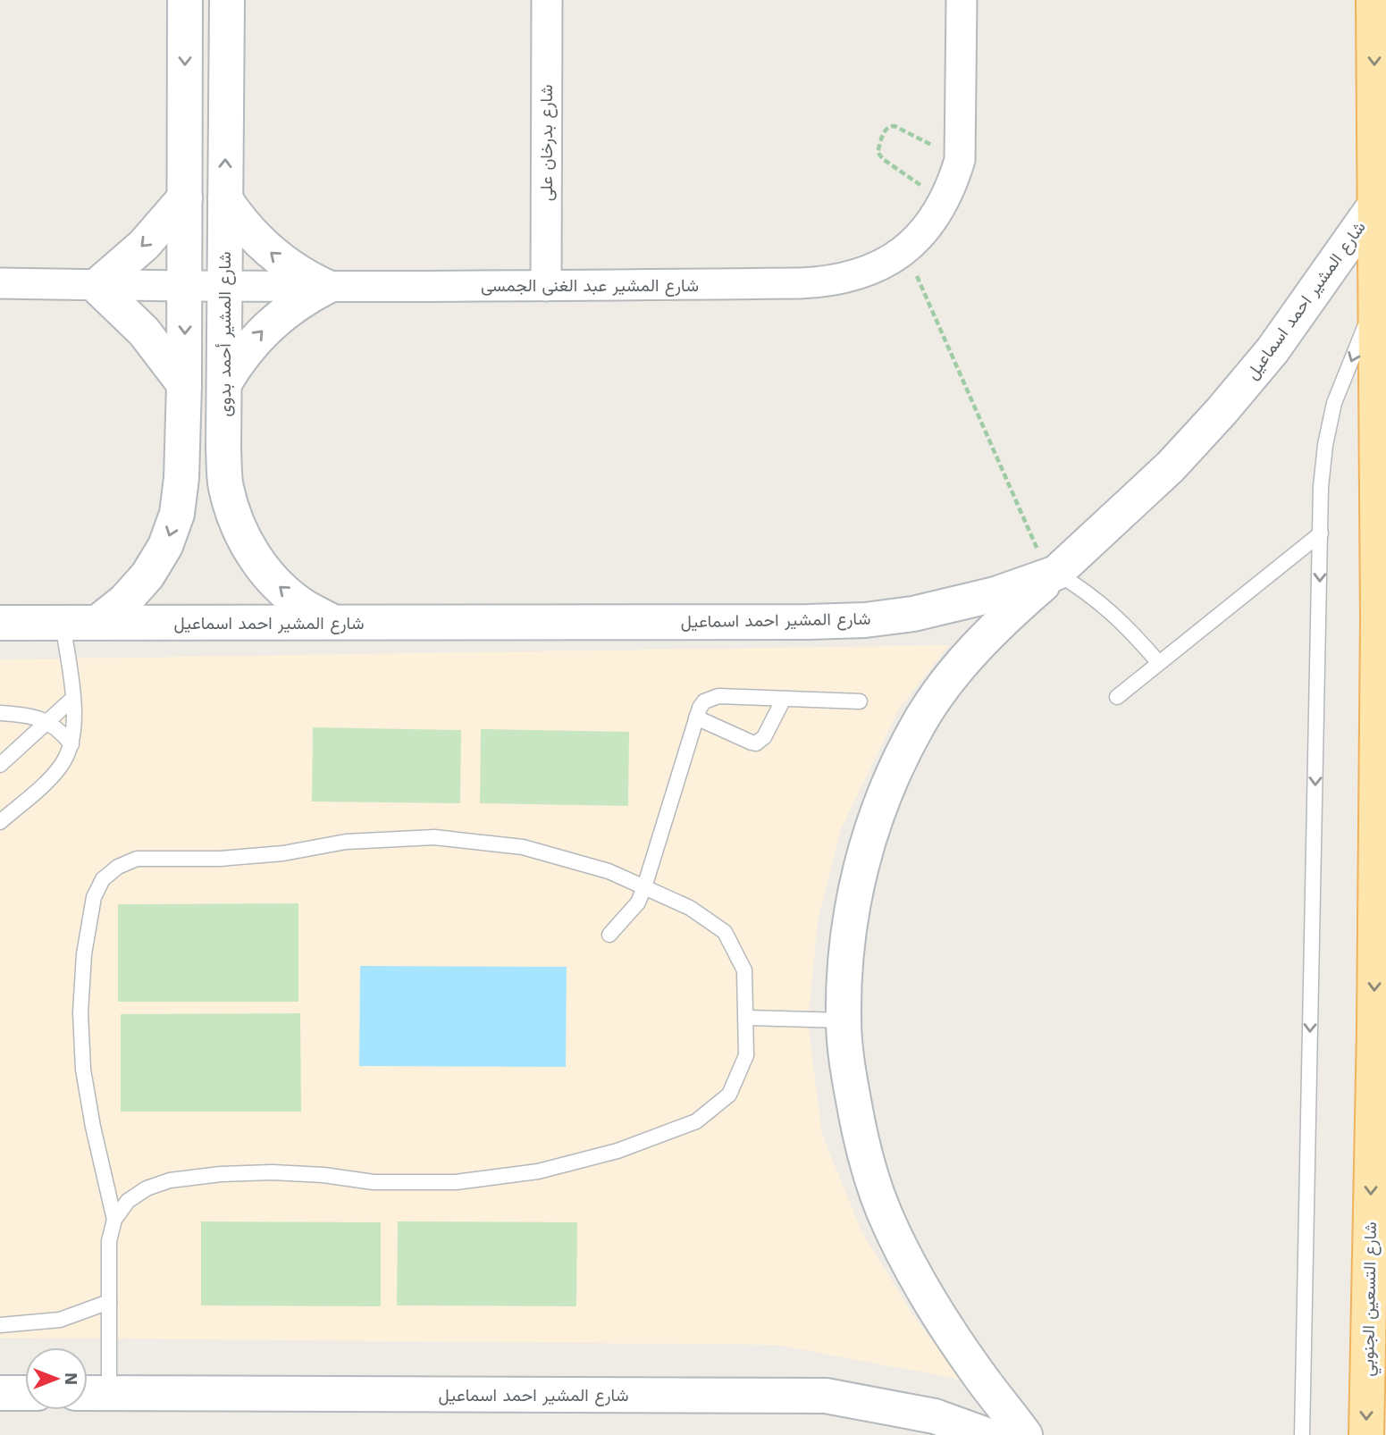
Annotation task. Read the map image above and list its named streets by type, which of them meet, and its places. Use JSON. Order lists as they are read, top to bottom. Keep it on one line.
{"streets":{"main road":["شارع المشير احمد اسماعيل","شارع المشير أحمد بدوى","شارع التسعين الجنوبي"],"street":["شارع بدرخان على","شارع المشير عبد الغنى الجمسى"]},"crossings":[["شارع بدرخان على","شارع المشير عبد الغنى الجمسى"],["شارع المشير عبد الغنى الجمسى","شارع المشير أحمد بدوى"],["شارع المشير احمد اسماعيل","شارع المشير أحمد بدوى"],["شارع المشير احمد اسماعيل","شارع التسعين الجنوبي"]],"one_way":["شارع التسعين الجنوبي"],"north":"right"}
